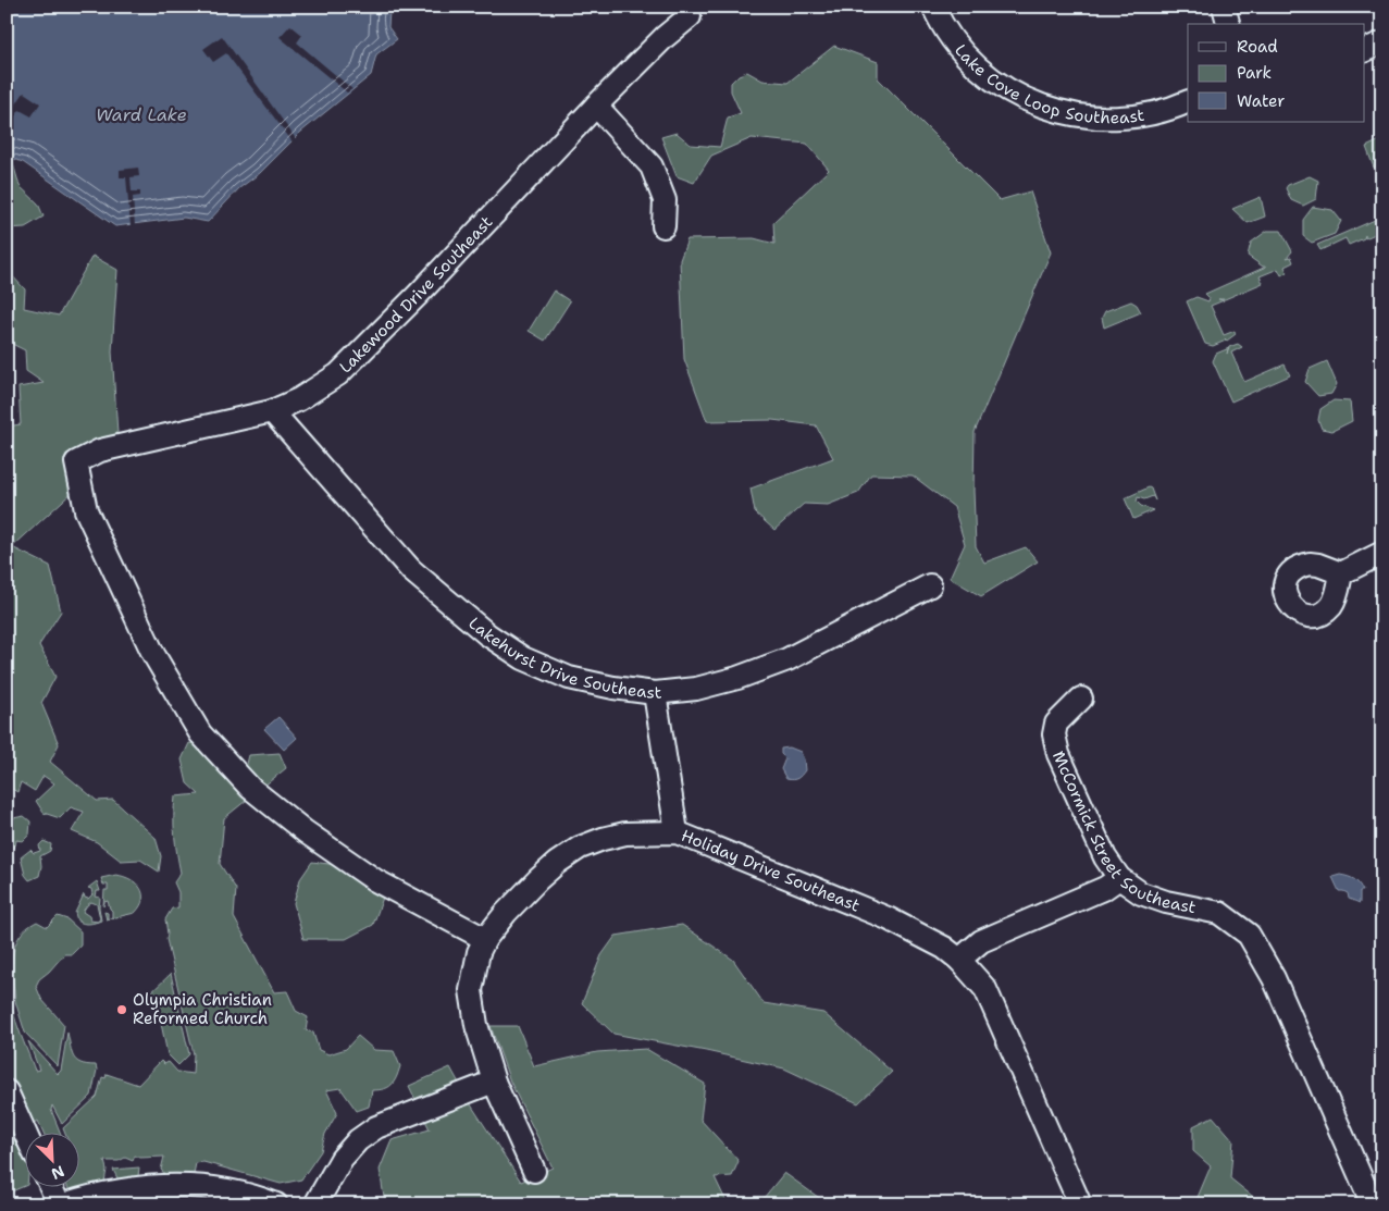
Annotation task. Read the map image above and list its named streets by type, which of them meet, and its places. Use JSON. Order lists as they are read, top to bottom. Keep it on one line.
{"streets":{"street":["Lake Cove Loop Southeast","Lakewood Drive Southeast","Lakehurst Drive Southeast","McCormick Street Southeast","Holiday Drive Southeast"]},"crossings":[["Lakewood Drive Southeast","Lakehurst Drive Southeast"],["Lakewood Drive Southeast","Holiday Drive Southeast"]],"water":["Ward Lake"],"places":["Olympia Christian Reformed Church"],"legend":["Road","Park","Water"],"north":"bottom right"}
